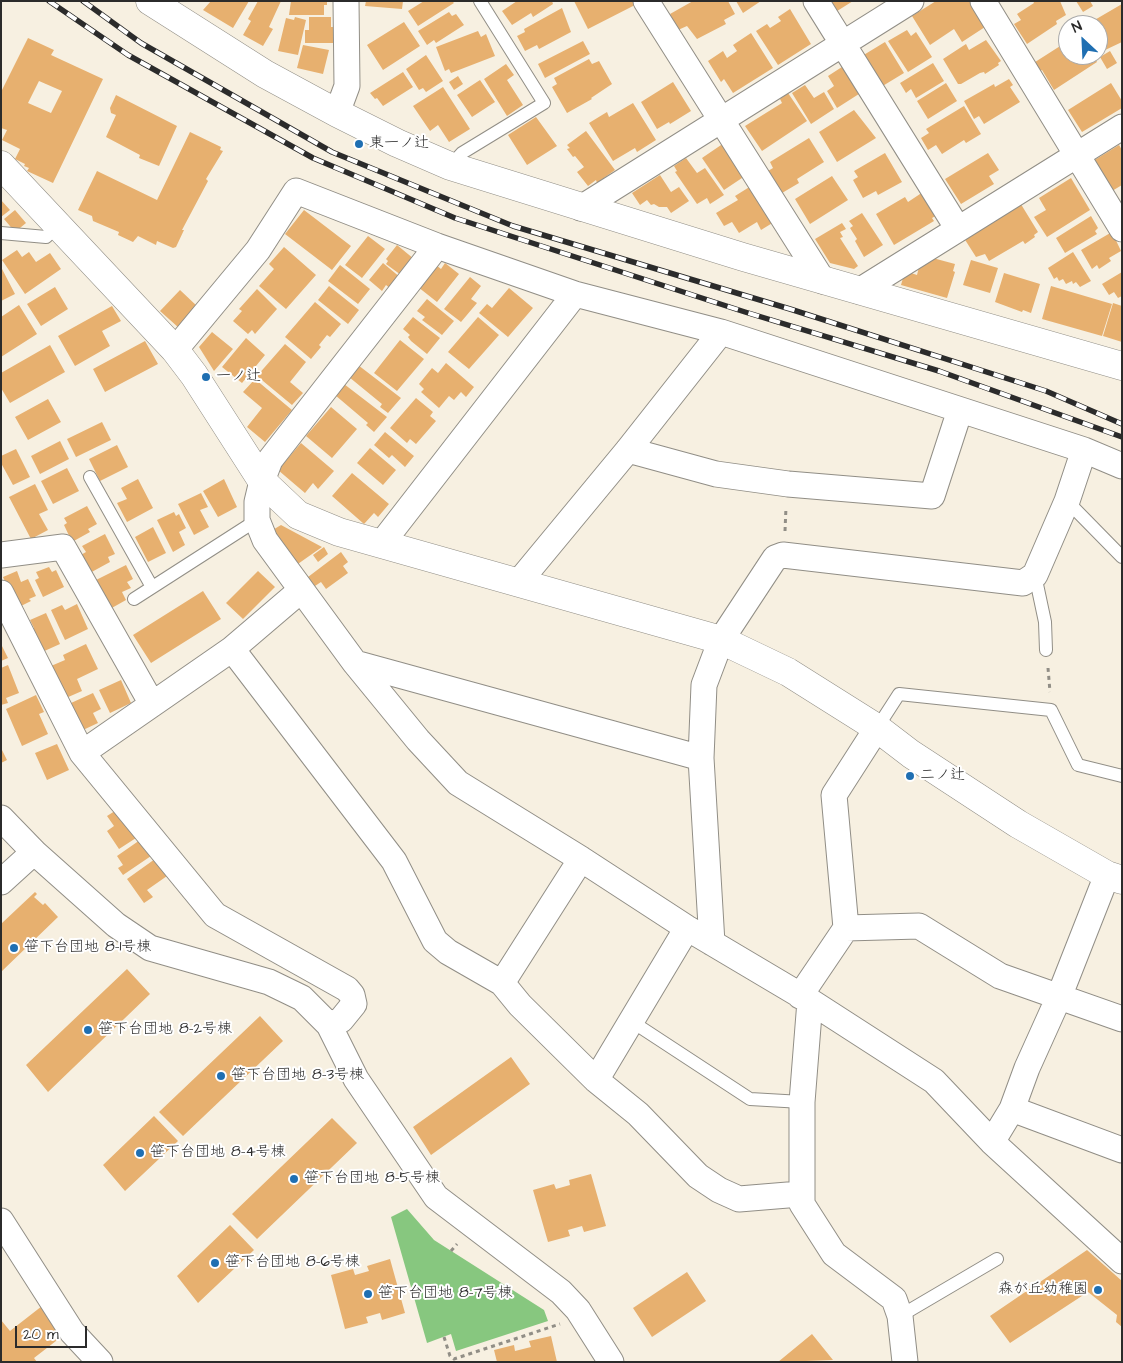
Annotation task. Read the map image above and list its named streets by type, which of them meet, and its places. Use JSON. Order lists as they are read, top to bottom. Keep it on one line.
{"places":["東一ノ辻","一ノ辻","二ノ辻","笹下台団地 8-1号棟","笹下台団地 8-2号棟","笹下台団地 8-3号棟","笹下台団地 8-4号棟","笹下台団地 8-5号棟","笹下台団地 8-6号棟","森が丘幼稚園","笹下台団地 8-7号棟"],"scale_bar":"20 m","north":"top left"}
